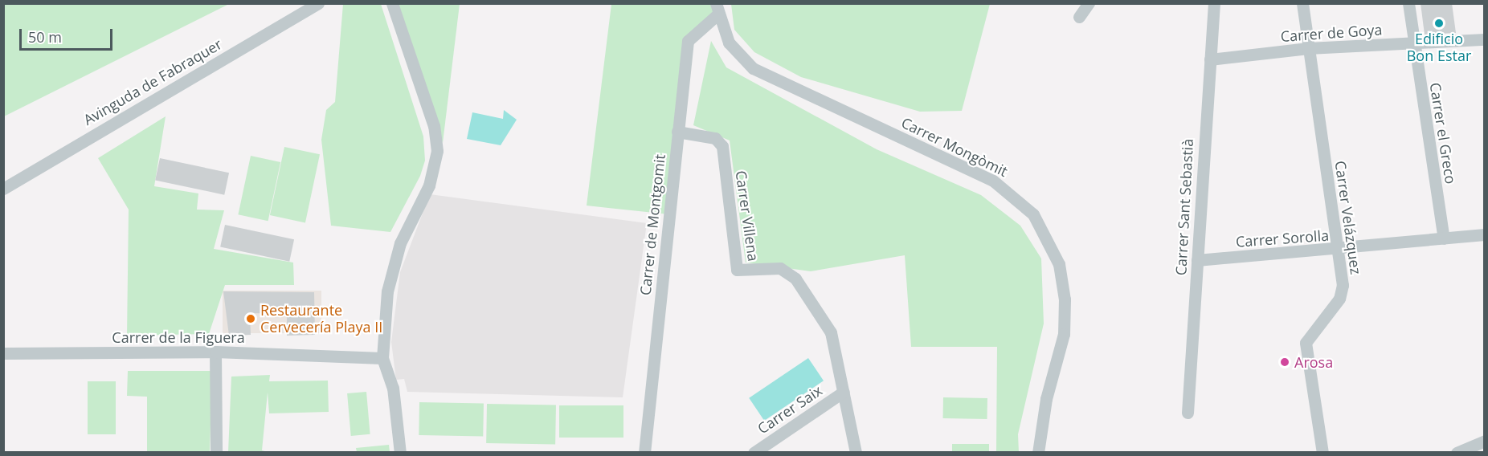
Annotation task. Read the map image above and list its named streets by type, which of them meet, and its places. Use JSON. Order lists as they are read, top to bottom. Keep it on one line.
{"streets":{"street":["Carrer de Goya","Avinguda de Fabraquer","Carrer el Greco","Carrer Mongòmit","Carrer Sant Sebastià","Carrer Villena","Carrer Velázquez","Carrer de Montgomit","Carrer Sorolla","Carrer de la Figuera","Carrer Saix"]},"crossings":[["Carrer de Goya","Carrer el Greco"],["Carrer de Goya","Carrer Sant Sebastià"],["Carrer de Goya","Carrer Velázquez"],["Carrer el Greco","Carrer Sorolla"],["Carrer Mongòmit","Carrer de Montgomit"],["Carrer Sant Sebastià","Carrer Sorolla"],["Carrer Villena","Carrer de Montgomit"],["Carrer Villena","Carrer Saix"],["Carrer Velázquez","Carrer Sorolla"]],"places":["Edificio Bon Estar","Restaurante Cervecería Playa II","Arosa"],"scale_bar":"50 m"}
